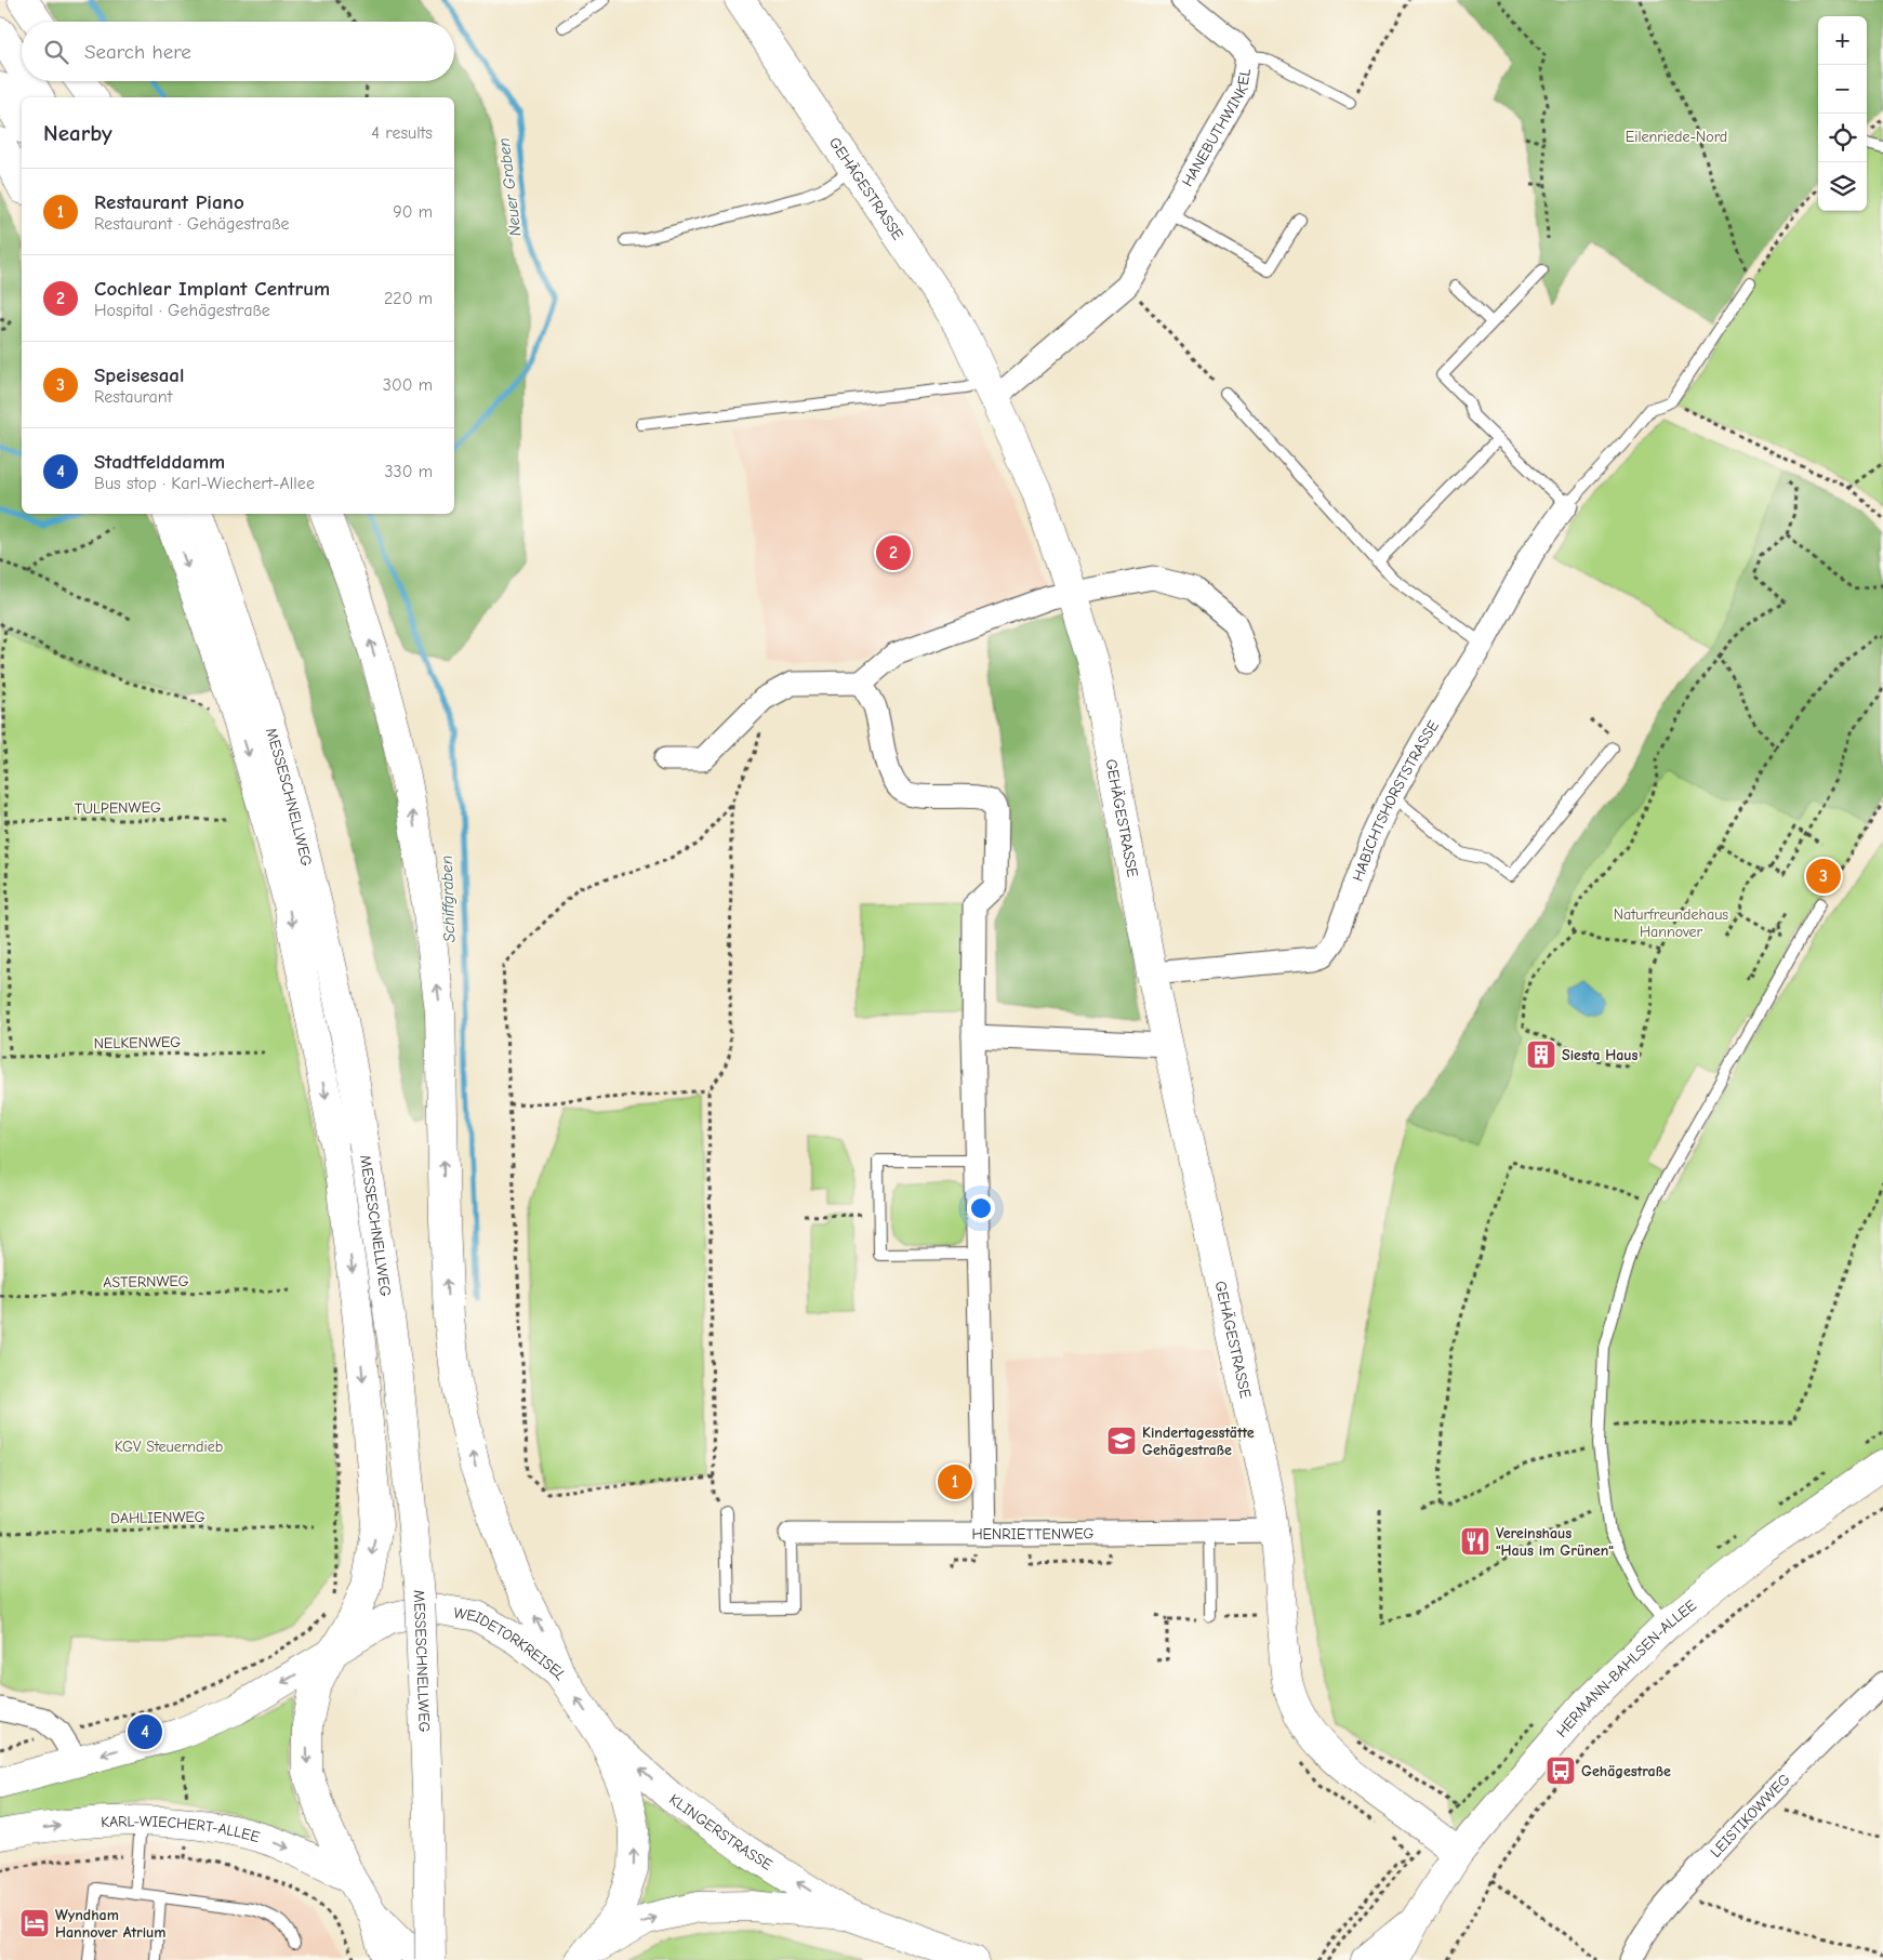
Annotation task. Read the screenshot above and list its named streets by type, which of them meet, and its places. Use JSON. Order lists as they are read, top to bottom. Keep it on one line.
{"streets":{"main road":["GEHÄGESTRASSE","MESSESCHNELLWEG","WEIDETORKREISEL","HERMANN-BAHLSEN-ALLEE","KARL-WIECHERT-ALLEE","KLINGERSTRASSE"],"street":["HANEBUTHWINKEL","HABICHTSHORSTSTRASSE","HENRIETTENWEG","LEISTIKOWWEG"],"path":["TULPENWEG","NELKENWEG","ASTERNWEG","DAHLIENWEG"]},"crossings":[["HANEBUTHWINKEL","GEHÄGESTRASSE"],["GEHÄGESTRASSE","HABICHTSHORSTSTRASSE"],["GEHÄGESTRASSE","HENRIETTENWEG"],["GEHÄGESTRASSE","HERMANN-BAHLSEN-ALLEE"],["WEIDETORKREISEL","KLINGERSTRASSE"]],"one_way":["WEIDETORKREISEL","KARL-WIECHERT-ALLEE"],"water":["Neuer Graben","Schiffgraben"],"parks":["Eilenriede-Nord","Naturfreundehaus Hannover","KGV Steuerndieb"],"places":{"building":["Siesta Haus"],"school or university":["Kindertagesstätte Gehägestraße"],"restaurant":["Vereinshaus \"Haus im Grünen\""],"bus stop":["Gehägestraße"],"hotel":["Wyndham Hannover Atrium"]},"page":{"map_buttons":["+","−"],"search":"Search here","heading":["Nearby","4 results"],"list":[{"mark":"1","name":"Restaurant Piano","note":"Restaurant · Gehägestraße","value":"90 m"},{"mark":"2","name":"Cochlear Implant Centrum","note":"Hospital · Gehägestraße","value":"220 m"},{"mark":"3","name":"Speisesaal","note":"Restaurant","value":"300 m"},{"mark":"4","name":"Stadtfelddamm","note":"Bus stop · Karl-Wiechert-Allee","value":"330 m"}],"pins":["2","3","1","4"]}}
